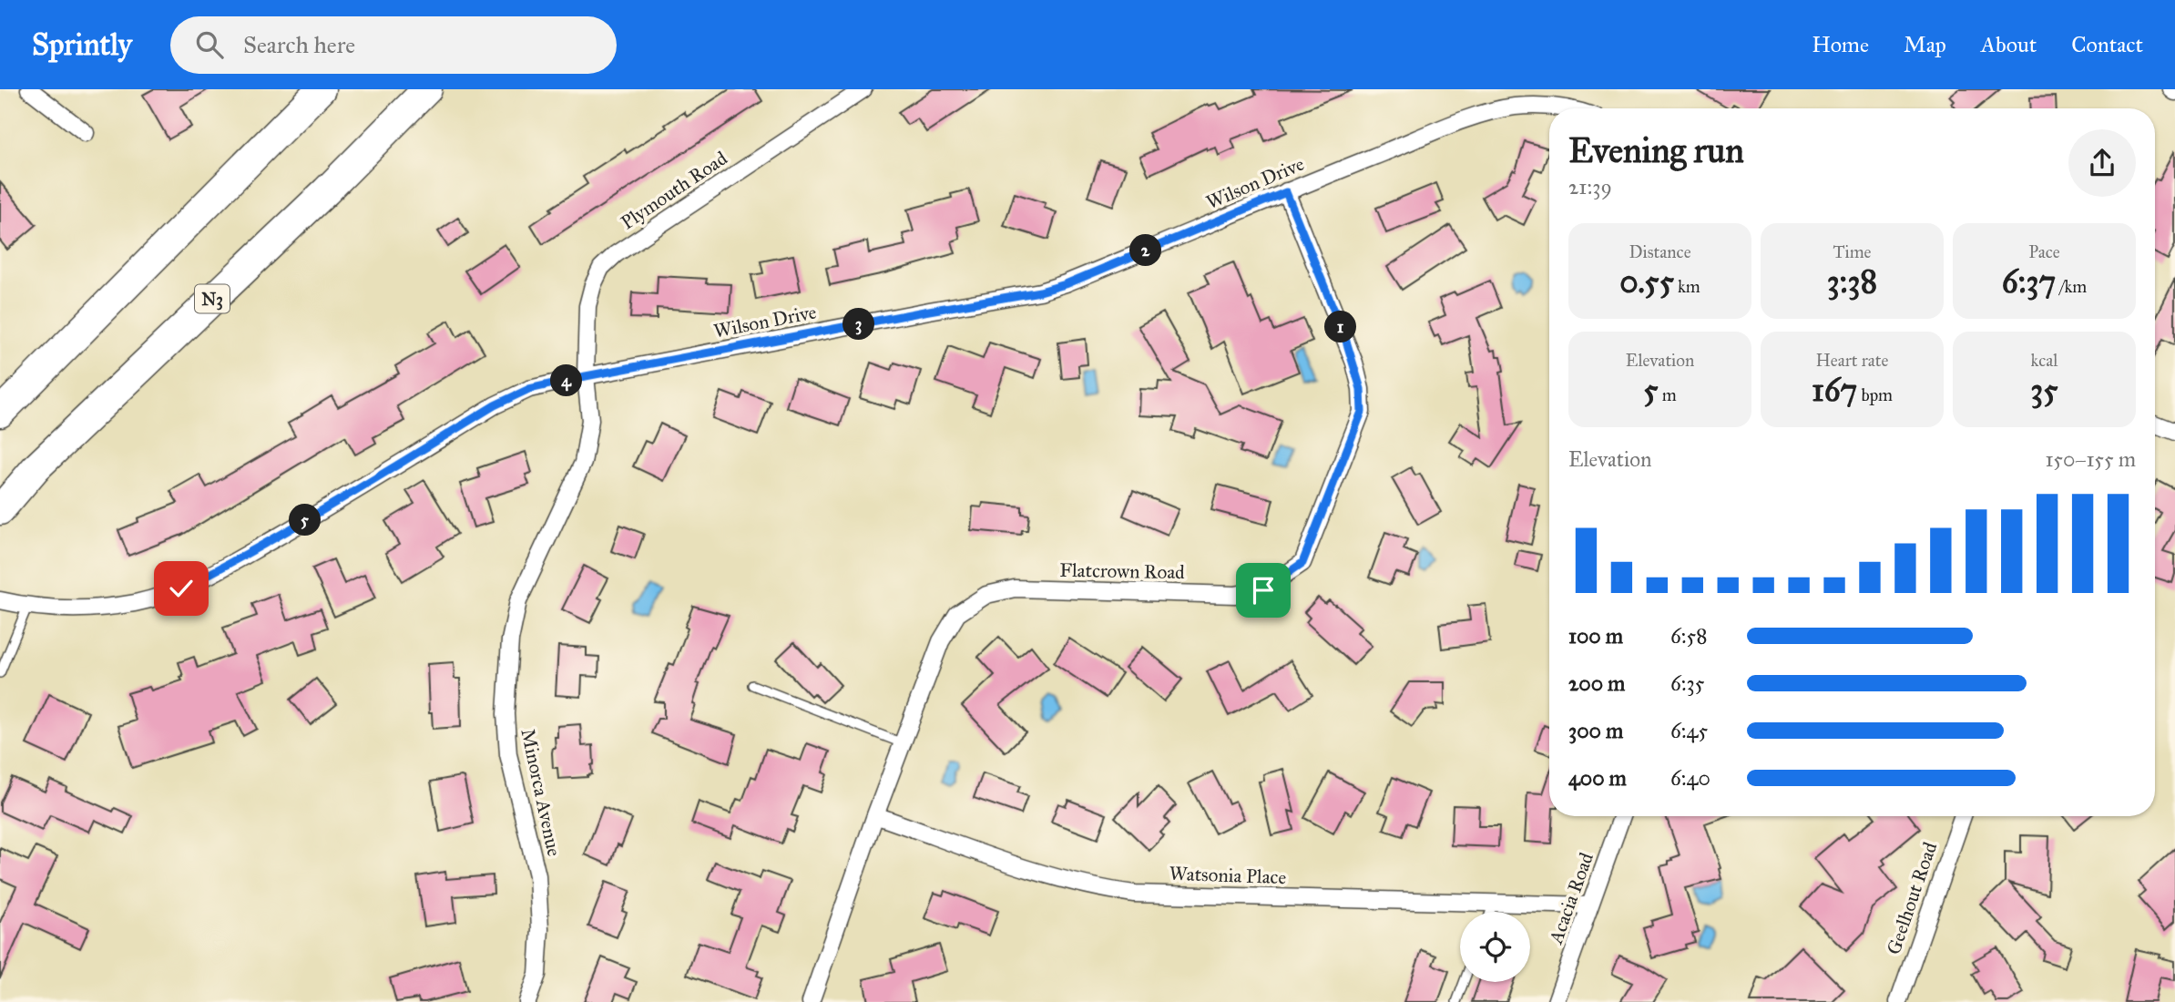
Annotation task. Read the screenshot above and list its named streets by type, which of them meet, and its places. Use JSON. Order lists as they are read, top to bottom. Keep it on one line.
{"streets":{"highway":["N3"],"street":["Wilson Drive","Plymouth Road","Flatcrown Road","Minorca Avenue","Watsonia Place","Acacia Road","Geelhout Road"]},"crossings":[["Wilson Drive","Plymouth Road"],["Wilson Drive","Flatcrown Road"],["Wilson Drive","Minorca Avenue"],["Plymouth Road","Minorca Avenue"],["Flatcrown Road","Watsonia Place"],["Watsonia Place","Acacia Road"]],"page":{"header":"Sprintly","search":"Search here","nav":["Home","Map","About","Contact"],"heading":["Evening run","21:39"],"stats":[["Distance","0.55 km"],["Time","3:38"],["Pace","6:37 /km"],["Elevation","5 m"],["Heart rate","167 bpm"],["kcal","35"]],"pins":["2","3","1","4","5"],"chart":["Elevation","150–155 m"],"list":[{"name":"100 m","note":"6:58"},{"name":"200 m","note":"6:35"},{"name":"300 m","note":"6:45"},{"name":"400 m","note":"6:40"}]}}
